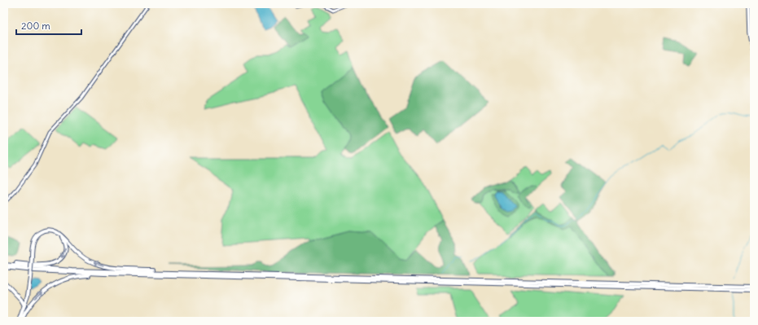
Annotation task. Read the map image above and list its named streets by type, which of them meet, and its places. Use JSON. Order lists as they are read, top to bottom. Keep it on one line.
{"scale_bar":"200 m"}
